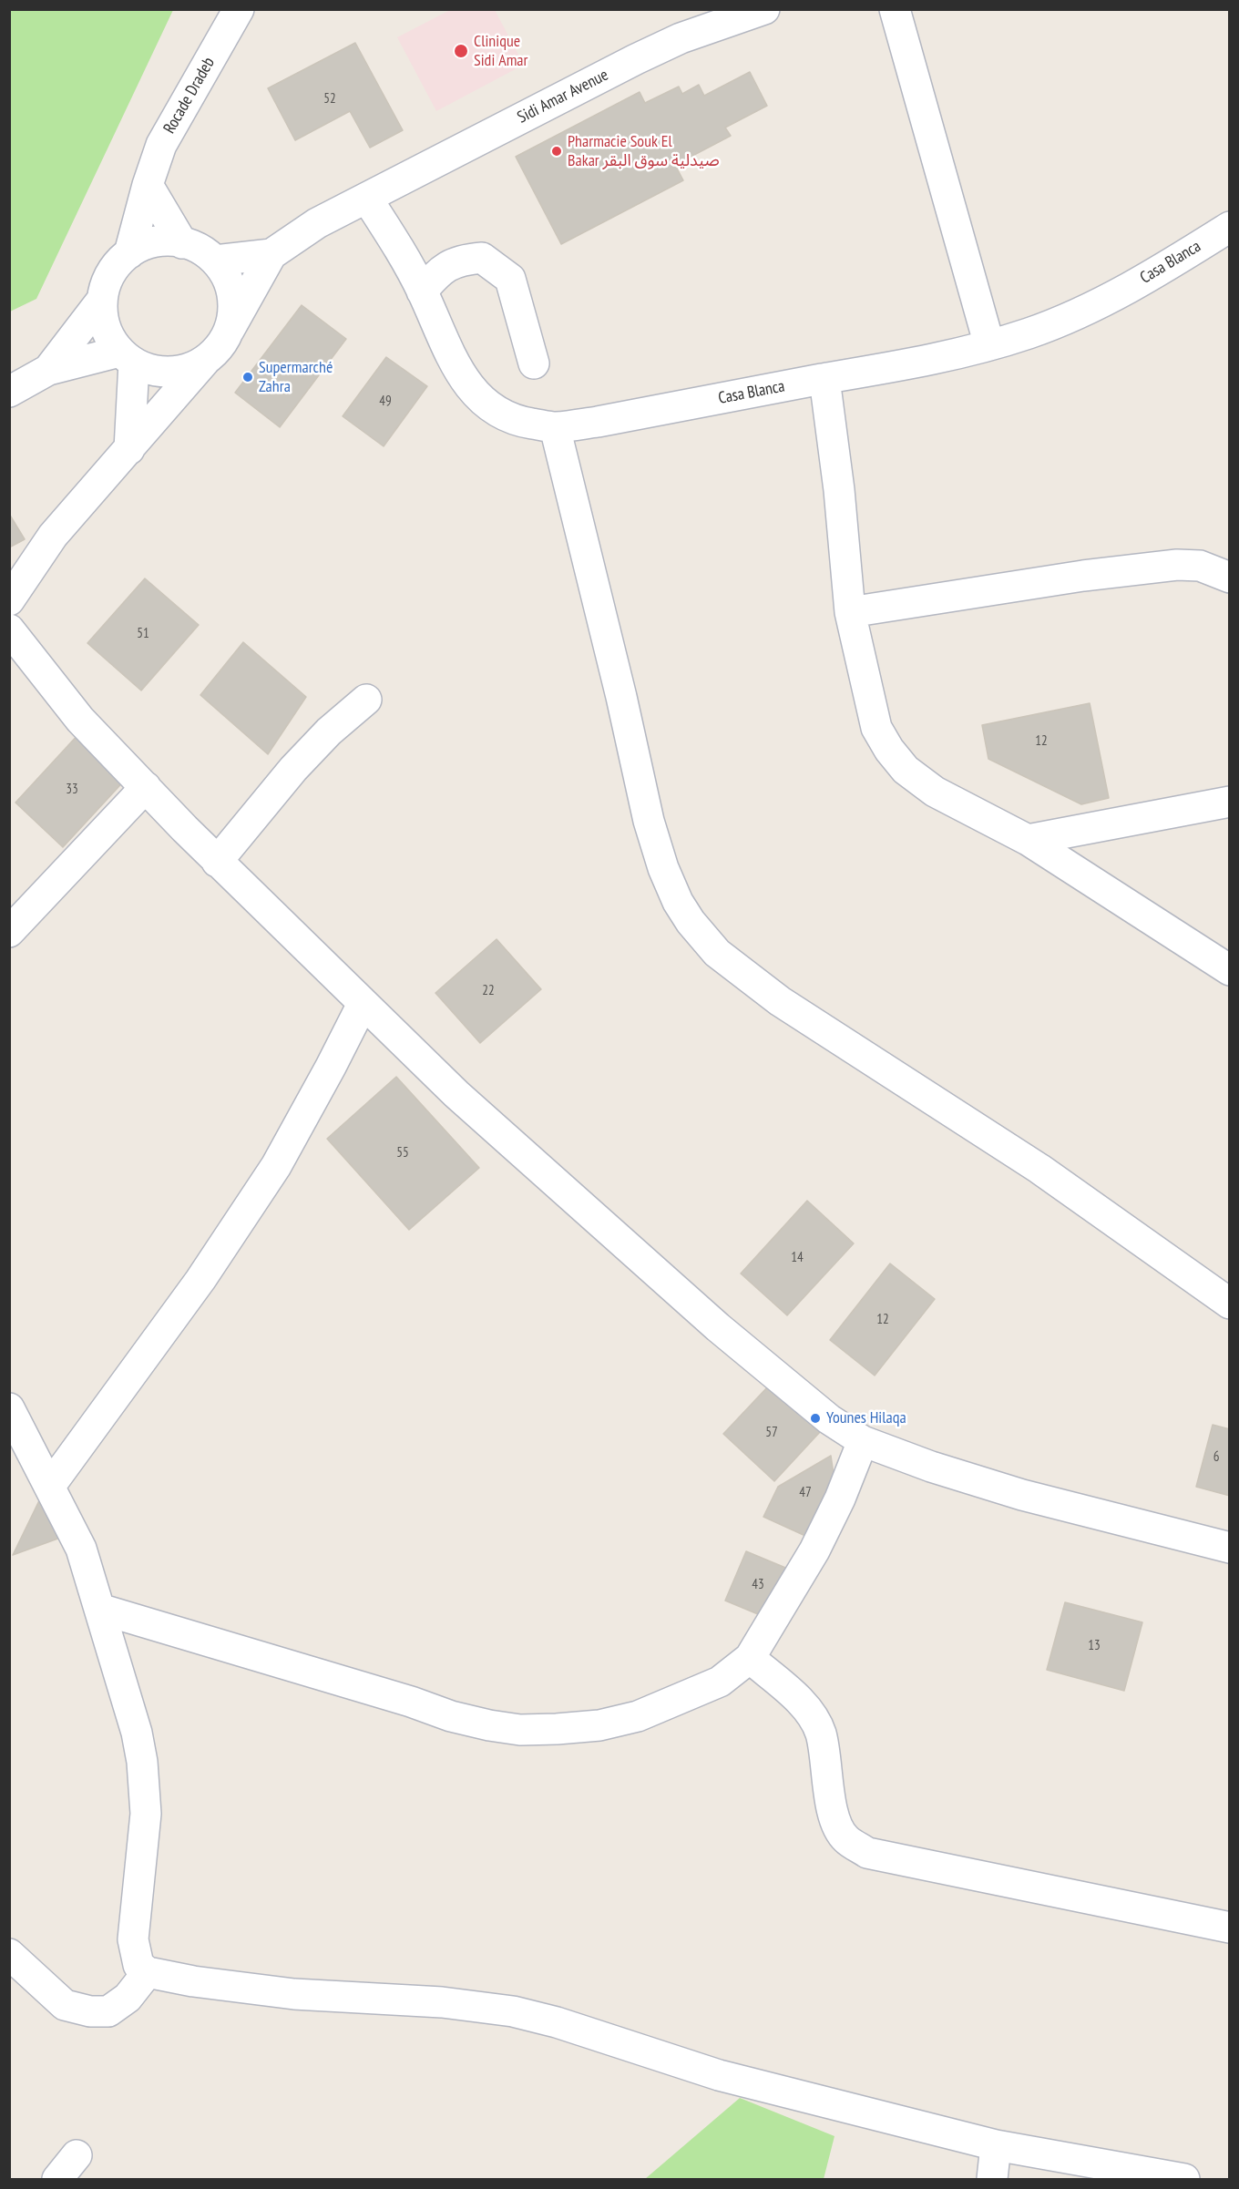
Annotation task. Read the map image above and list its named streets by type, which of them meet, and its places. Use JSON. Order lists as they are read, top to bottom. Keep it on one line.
{"streets":{"street":["Rocade Dradeb","Sidi Amar Avenue","Casa Blanca"]},"crossings":[["Sidi Amar Avenue","Casa Blanca"]],"places":["Clinique Sidi Amar","Pharmacie Souk El Bakar صيدلية سوق البقر","Supermarché Zahra","Younes Hilaqa"],"house_numbers":["52","49","51","12","33","22","55","14","12","57","6","47","43","13"]}
